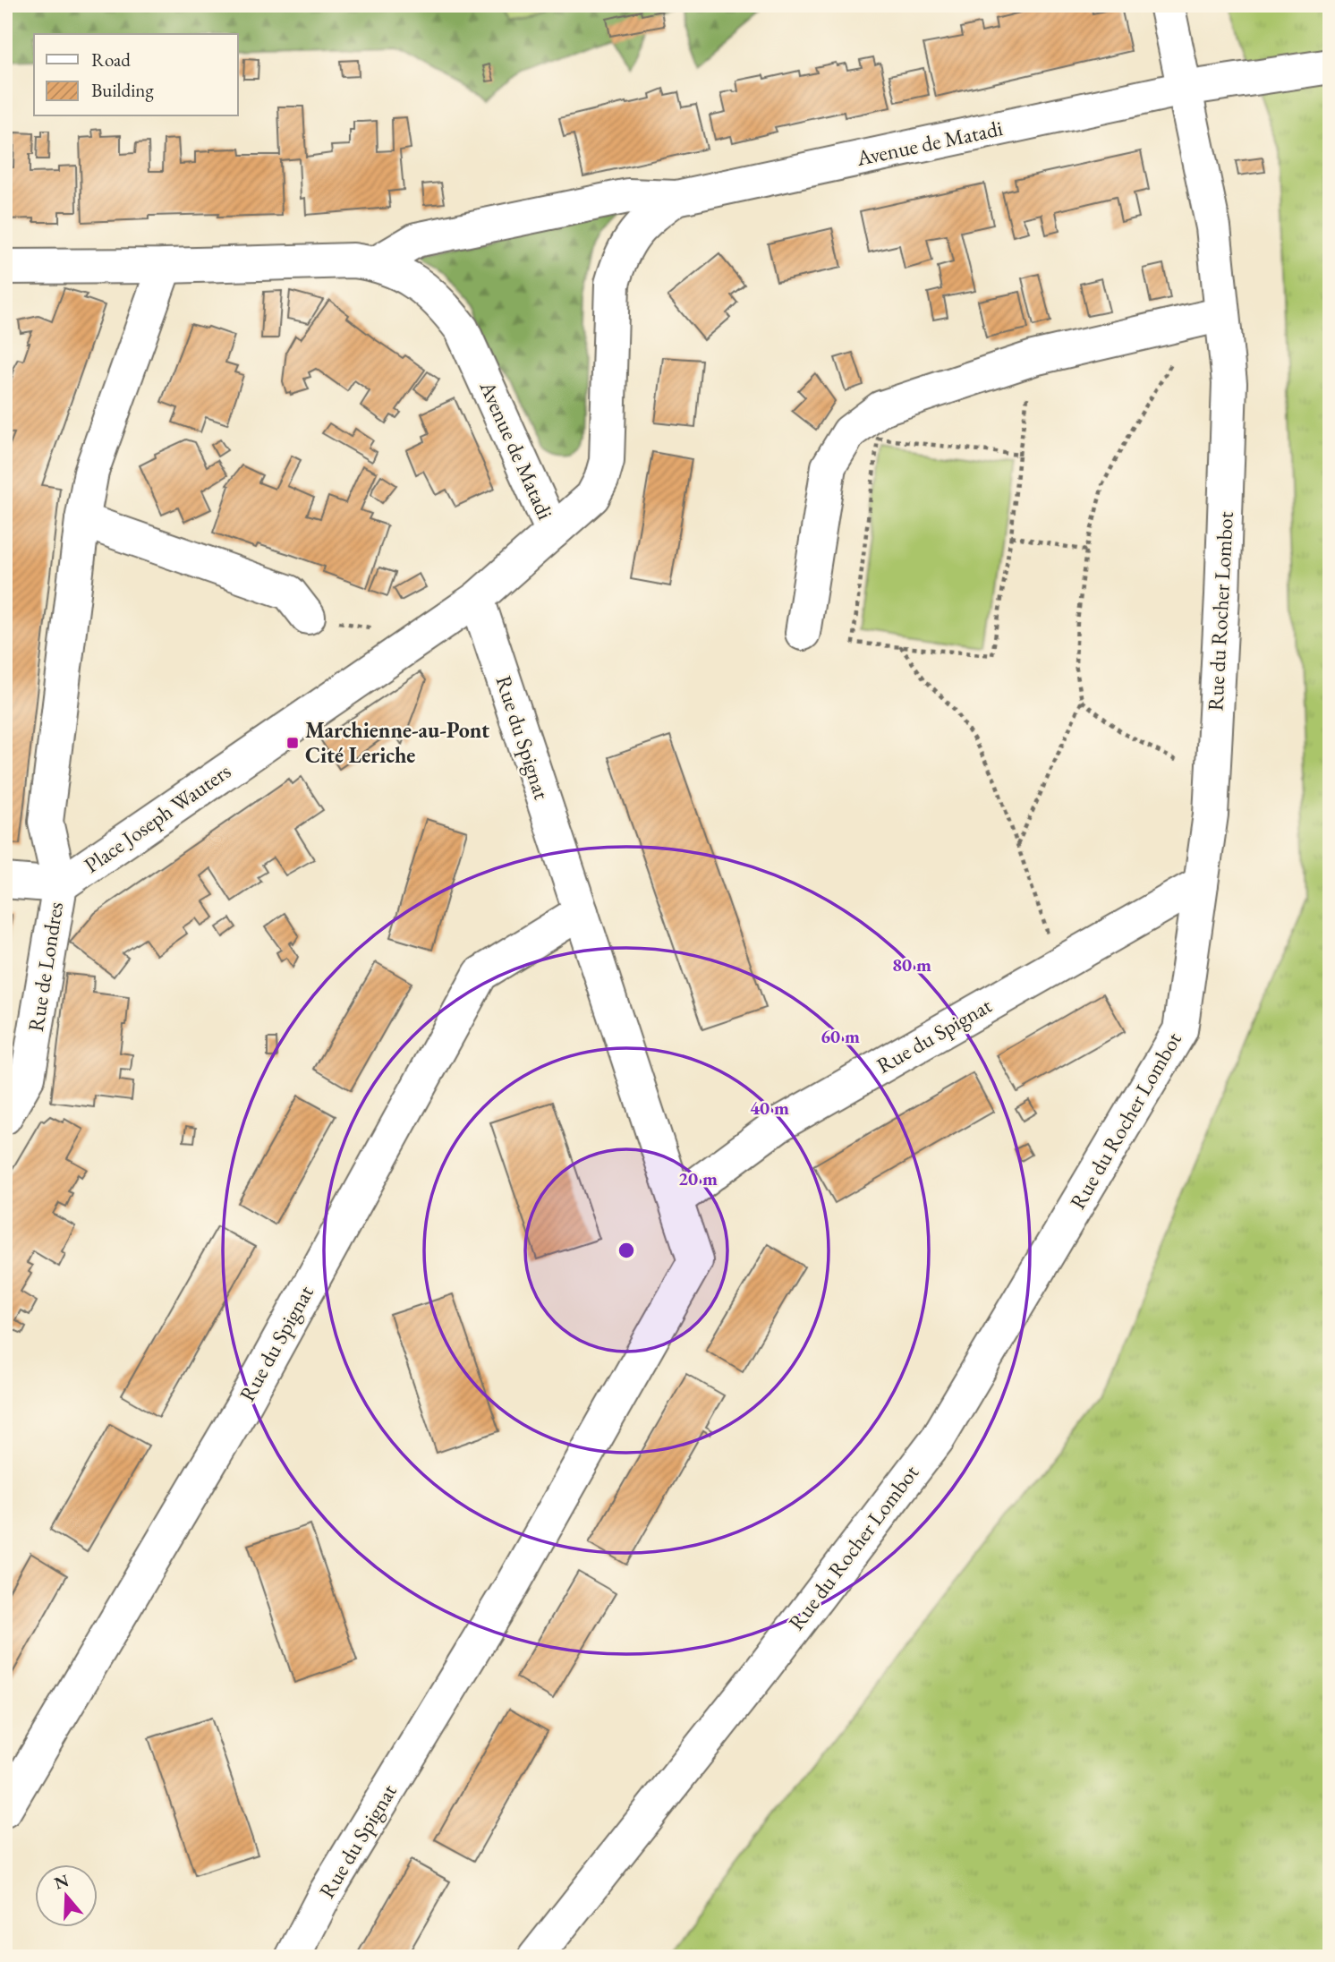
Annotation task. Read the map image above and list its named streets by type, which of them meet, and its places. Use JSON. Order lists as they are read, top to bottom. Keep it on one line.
{"streets":{"street":["Avenue de Matadi","Rue du Rocher Lombot","Rue du Spignat","Place Joseph Wauters","Rue de Londres"]},"crossings":[["Avenue de Matadi","Rue du Rocher Lombot"],["Avenue de Matadi","Place Joseph Wauters"],["Rue du Rocher Lombot","Rue du Spignat"],["Rue du Spignat","Place Joseph Wauters"],["Place Joseph Wauters","Rue de Londres"]],"places":{"transit":["Marchienne-au-Pont Cité Leriche"]},"legend":["Road","Building"],"north":"top","rings":["80 m","60 m","40 m","20 m"]}
